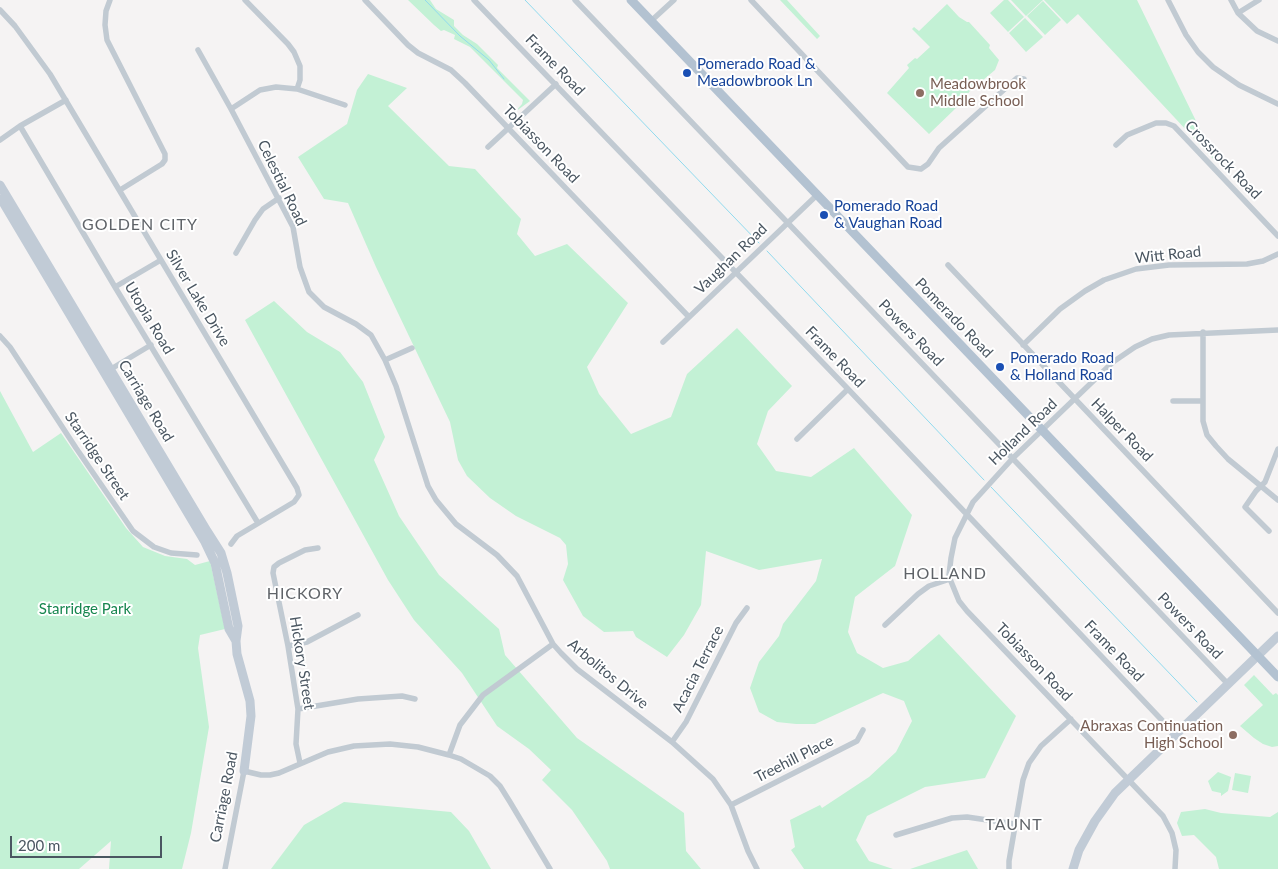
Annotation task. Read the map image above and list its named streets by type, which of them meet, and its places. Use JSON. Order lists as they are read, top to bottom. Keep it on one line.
{"streets":{"main road":["Pomerado Road"],"street":["Frame Road","Tobiasson Road","Crossrock Road","Celestial Road","Witt Road","Vaughan Road","Silver Lake Drive","Utopia Road","Powers Road","Carriage Road","Halper Road","Holland Road","Starridge Street","Hickory Street","Acacia Terrace","Arbolitos Drive","Treehill Place"]},"crossings":[["Frame Road","Vaughan Road"],["Frame Road","Holland Road"],["Tobiasson Road","Vaughan Road"],["Tobiasson Road","Holland Road"],["Celestial Road","Arbolitos Drive"],["Witt Road","Halper Road"],["Vaughan Road","Pomerado Road"],["Vaughan Road","Powers Road"],["Silver Lake Drive","Utopia Road"],["Pomerado Road","Holland Road"],["Powers Road","Holland Road"],["Halper Road","Holland Road"],["Acacia Terrace","Arbolitos Drive"],["Arbolitos Drive","Treehill Place"]],"districts":["GOLDEN CITY","HOLLAND","HICKORY","TAUNT"],"parks":["Starridge Park"],"places":["Pomerado Road & Meadowbrook Ln","Meadowbrook Middle School","Pomerado Road & Vaughan Road","Pomerado Road & Holland Road","Abraxas Continuation High School"],"scale_bar":"200 m"}
